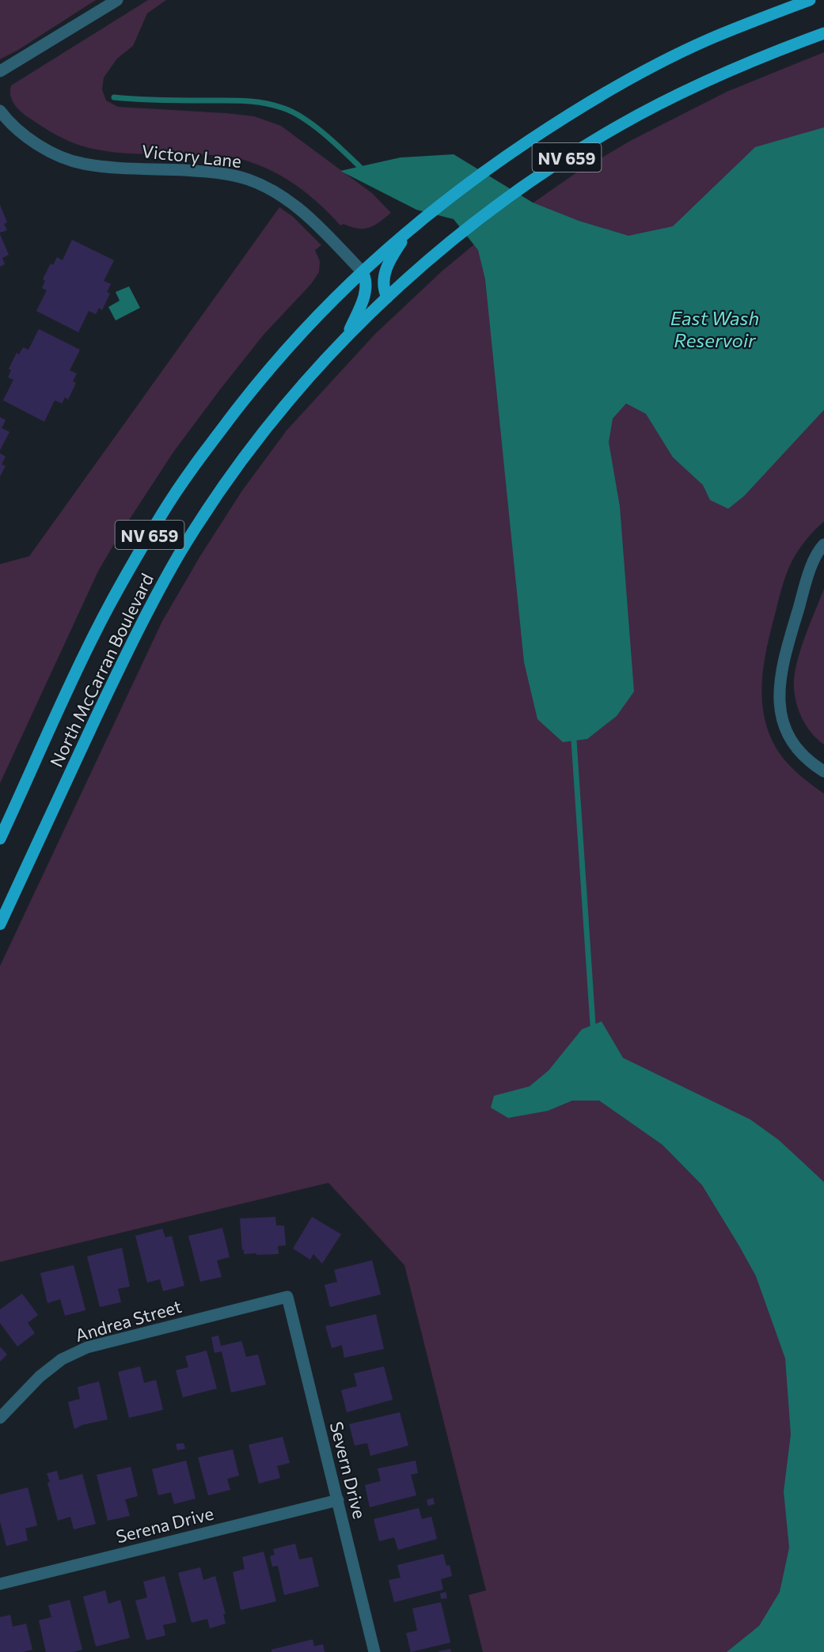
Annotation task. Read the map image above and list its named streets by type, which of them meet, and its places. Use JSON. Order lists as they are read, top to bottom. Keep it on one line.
{"streets":{"main road":["NV 659","North McCarran Boulevard"],"street":["Victory Lane","Andrea Street","Severn Drive","Serena Drive"]},"crossings":[["Victory Lane","North McCarran Boulevard"],["Andrea Street","Severn Drive"],["Severn Drive","Serena Drive"]],"water":["East Wash Reservoir"]}
